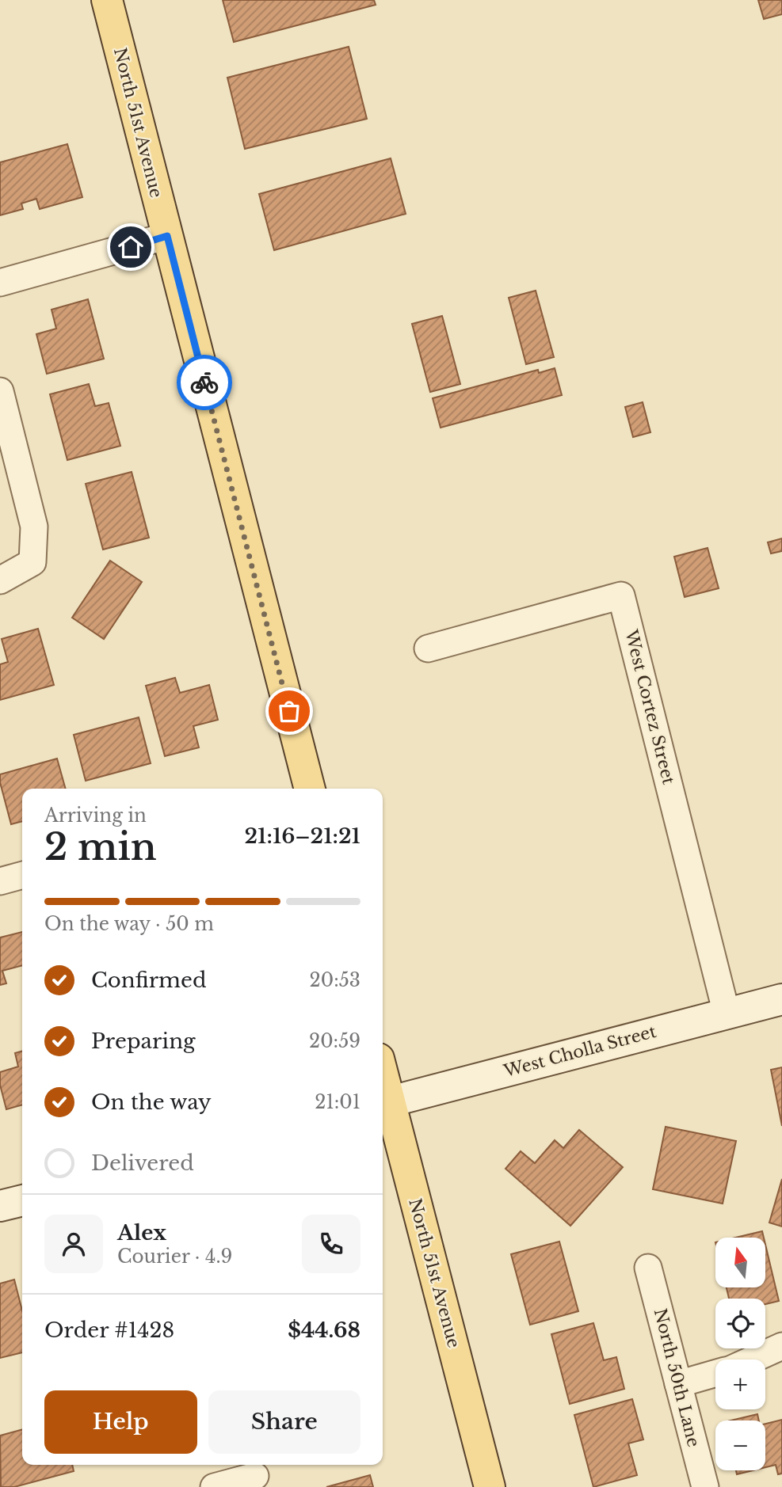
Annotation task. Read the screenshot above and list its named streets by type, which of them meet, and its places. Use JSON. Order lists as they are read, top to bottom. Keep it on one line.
{"streets":{"main road":["North 51st Avenue"],"street":["West Cortez Street","West Cholla Street","North 50th Lane"]},"crossings":[["North 51st Avenue","West Cholla Street"],["West Cortez Street","West Cholla Street"]],"north":"top","page":{"heading":["2 min","Arriving in","21:16–21:21"],"panel":["Alex","Courier · 4.9","Order #1428","$44.68"],"bar":"On the way · 50 m","list":[["Confirmed","20:53"],["Preparing","20:59"],["On the way","21:01"],"Delivered"],"map_buttons":["+","−"],"buttons":["Help","Share"]}}
